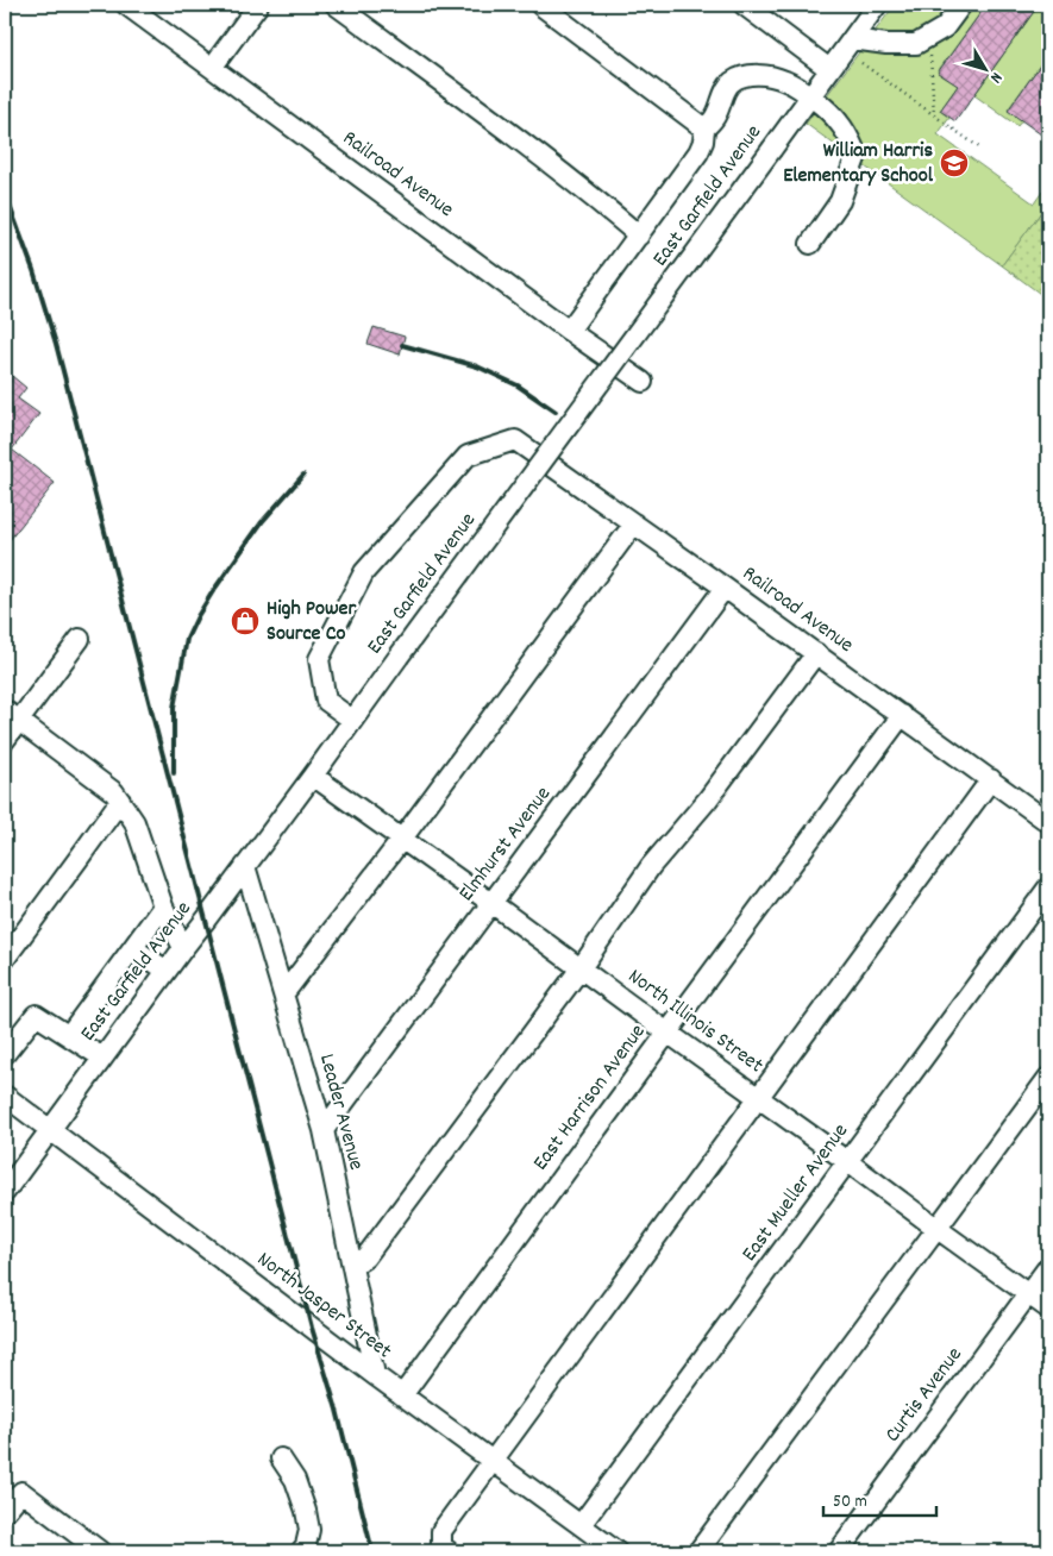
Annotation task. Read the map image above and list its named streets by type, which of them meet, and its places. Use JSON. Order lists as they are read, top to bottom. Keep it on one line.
{"streets":{"street":["Railroad Avenue","East Garfield Avenue","Elmhurst Avenue","North Illinois Street","East Harrison Avenue","Leader Avenue","East Mueller Avenue","North Jasper Street","Curtis Avenue"]},"crossings":[["Railroad Avenue","East Garfield Avenue"],["Railroad Avenue","Elmhurst Avenue"],["Railroad Avenue","East Harrison Avenue"],["East Garfield Avenue","North Illinois Street"],["East Garfield Avenue","Leader Avenue"],["East Garfield Avenue","North Jasper Street"],["Elmhurst Avenue","North Illinois Street"],["Elmhurst Avenue","Leader Avenue"],["North Illinois Street","East Harrison Avenue"],["North Illinois Street","East Mueller Avenue"],["North Illinois Street","Curtis Avenue"],["East Harrison Avenue","North Jasper Street"],["Leader Avenue","North Jasper Street"],["East Mueller Avenue","North Jasper Street"]],"places":{"school or university":["William Harris Elementary School"],"shop":["High Power Source Co"]},"scale_bar":"50 m","north":"bottom right"}
